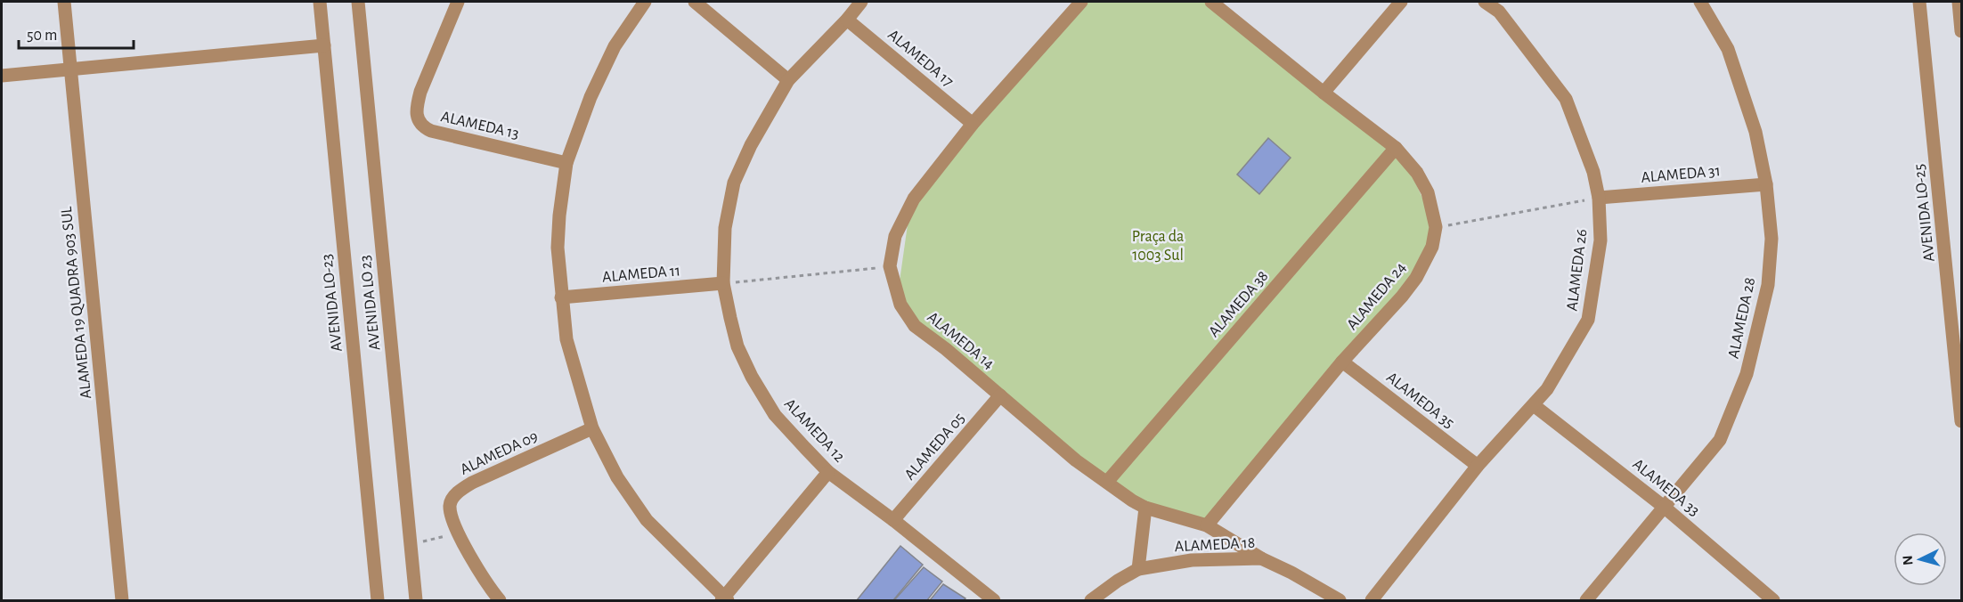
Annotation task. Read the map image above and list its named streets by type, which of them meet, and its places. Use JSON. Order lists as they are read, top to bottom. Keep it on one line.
{"streets":{"street":["ALAMEDA 17","ALAMEDA 13","ALAMEDA 31","AVENIDA LO-25","ALAMEDA 26","ALAMEDA 11","ALAMEDA 24","ALAMEDA 19 QUADRA 903 SUL","AVENIDA LO-23","AVENIDA LO 23","ALAMEDA 38","ALAMEDA 28","ALAMEDA 14","ALAMEDA 35","ALAMEDA 12","ALAMEDA 05","ALAMEDA 09","ALAMEDA 33","ALAMEDA 18"]},"crossings":[["ALAMEDA 17","ALAMEDA 14"],["ALAMEDA 17","ALAMEDA 12"],["ALAMEDA 31","ALAMEDA 26"],["ALAMEDA 31","ALAMEDA 28"],["ALAMEDA 26","ALAMEDA 35"],["ALAMEDA 26","ALAMEDA 33"],["ALAMEDA 11","ALAMEDA 12"],["ALAMEDA 24","ALAMEDA 38"],["ALAMEDA 24","ALAMEDA 14"],["ALAMEDA 24","ALAMEDA 35"],["ALAMEDA 38","ALAMEDA 14"],["ALAMEDA 28","ALAMEDA 33"],["ALAMEDA 14","ALAMEDA 05"],["ALAMEDA 12","ALAMEDA 05"]],"parks":["Praça da 1003 Sul"],"scale_bar":"50 m","north":"left"}
